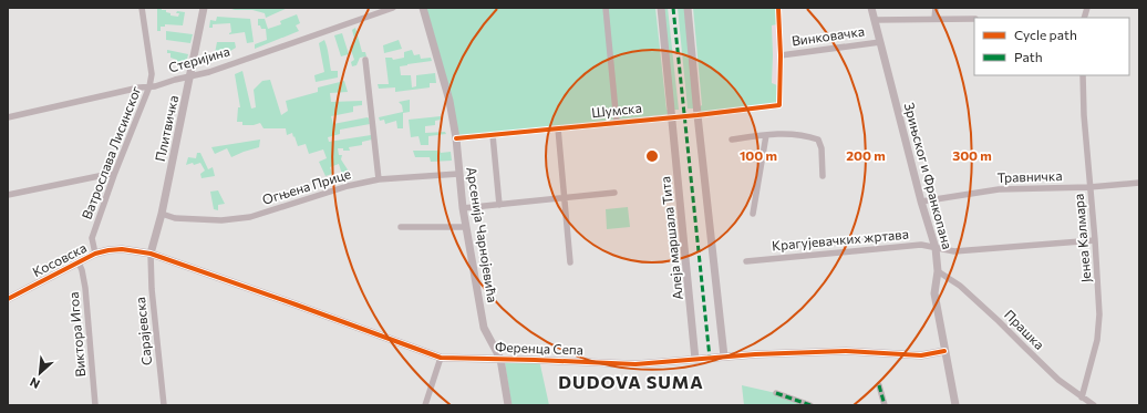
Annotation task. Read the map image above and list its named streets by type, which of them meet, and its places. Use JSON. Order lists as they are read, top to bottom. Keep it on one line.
{"streets":{"street":["Винковачка","Стеријина","Шумска","Плитвичка","Ватрослава Лисинског","Зрињског и Франкопана","Травничка","Огњена Прице","Арсенија Чарнојевића","Алеја маршала Тита","Јенеа Калмара","Крагујевачких жртава","Косовска","Прашка","Сарајевска","Виктора Игоа","Ференца Сепа"]},"crossings":[["Винковачка","Шумска"],["Винковачка","Зрињског и Франкопана"],["Стеријина","Плитвичка"],["Стеријина","Ватрослава Лисинског"],["Шумска","Арсенија Чарнојевића"],["Шумска","Алеја маршала Тита"],["Плитвичка","Огњена Прице"],["Плитвичка","Косовска"],["Плитвичка","Сарајевска"],["Плитвичка","Ференца Сепа"],["Ватрослава Лисинског","Косовска"],["Зрињског и Франкопана","Травничка"],["Зрињског и Франкопана","Крагујевачких жртава"],["Зрињског и Франкопана","Прашка"],["Зрињског и Франкопана","Ференца Сепа"],["Травничка","Јенеа Калмара"],["Огњена Прице","Арсенија Чарнојевића"],["Арсенија Чарнојевића","Ференца Сепа"],["Алеја маршала Тита","Ференца Сепа"],["Јенеа Калмара","Крагујевачких жртава"],["Јенеа Калмара","Прашка"],["Косовска","Сарајевска"],["Косовска","Виктора Игоа"],["Косовска","Ференца Сепа"],["Сарајевска","Ференца Сепа"]],"districts":["DUDOVA SUMA"],"legend":["Cycle path","Path"],"north":"bottom left","rings":["100 m","200 m","300 m"]}
